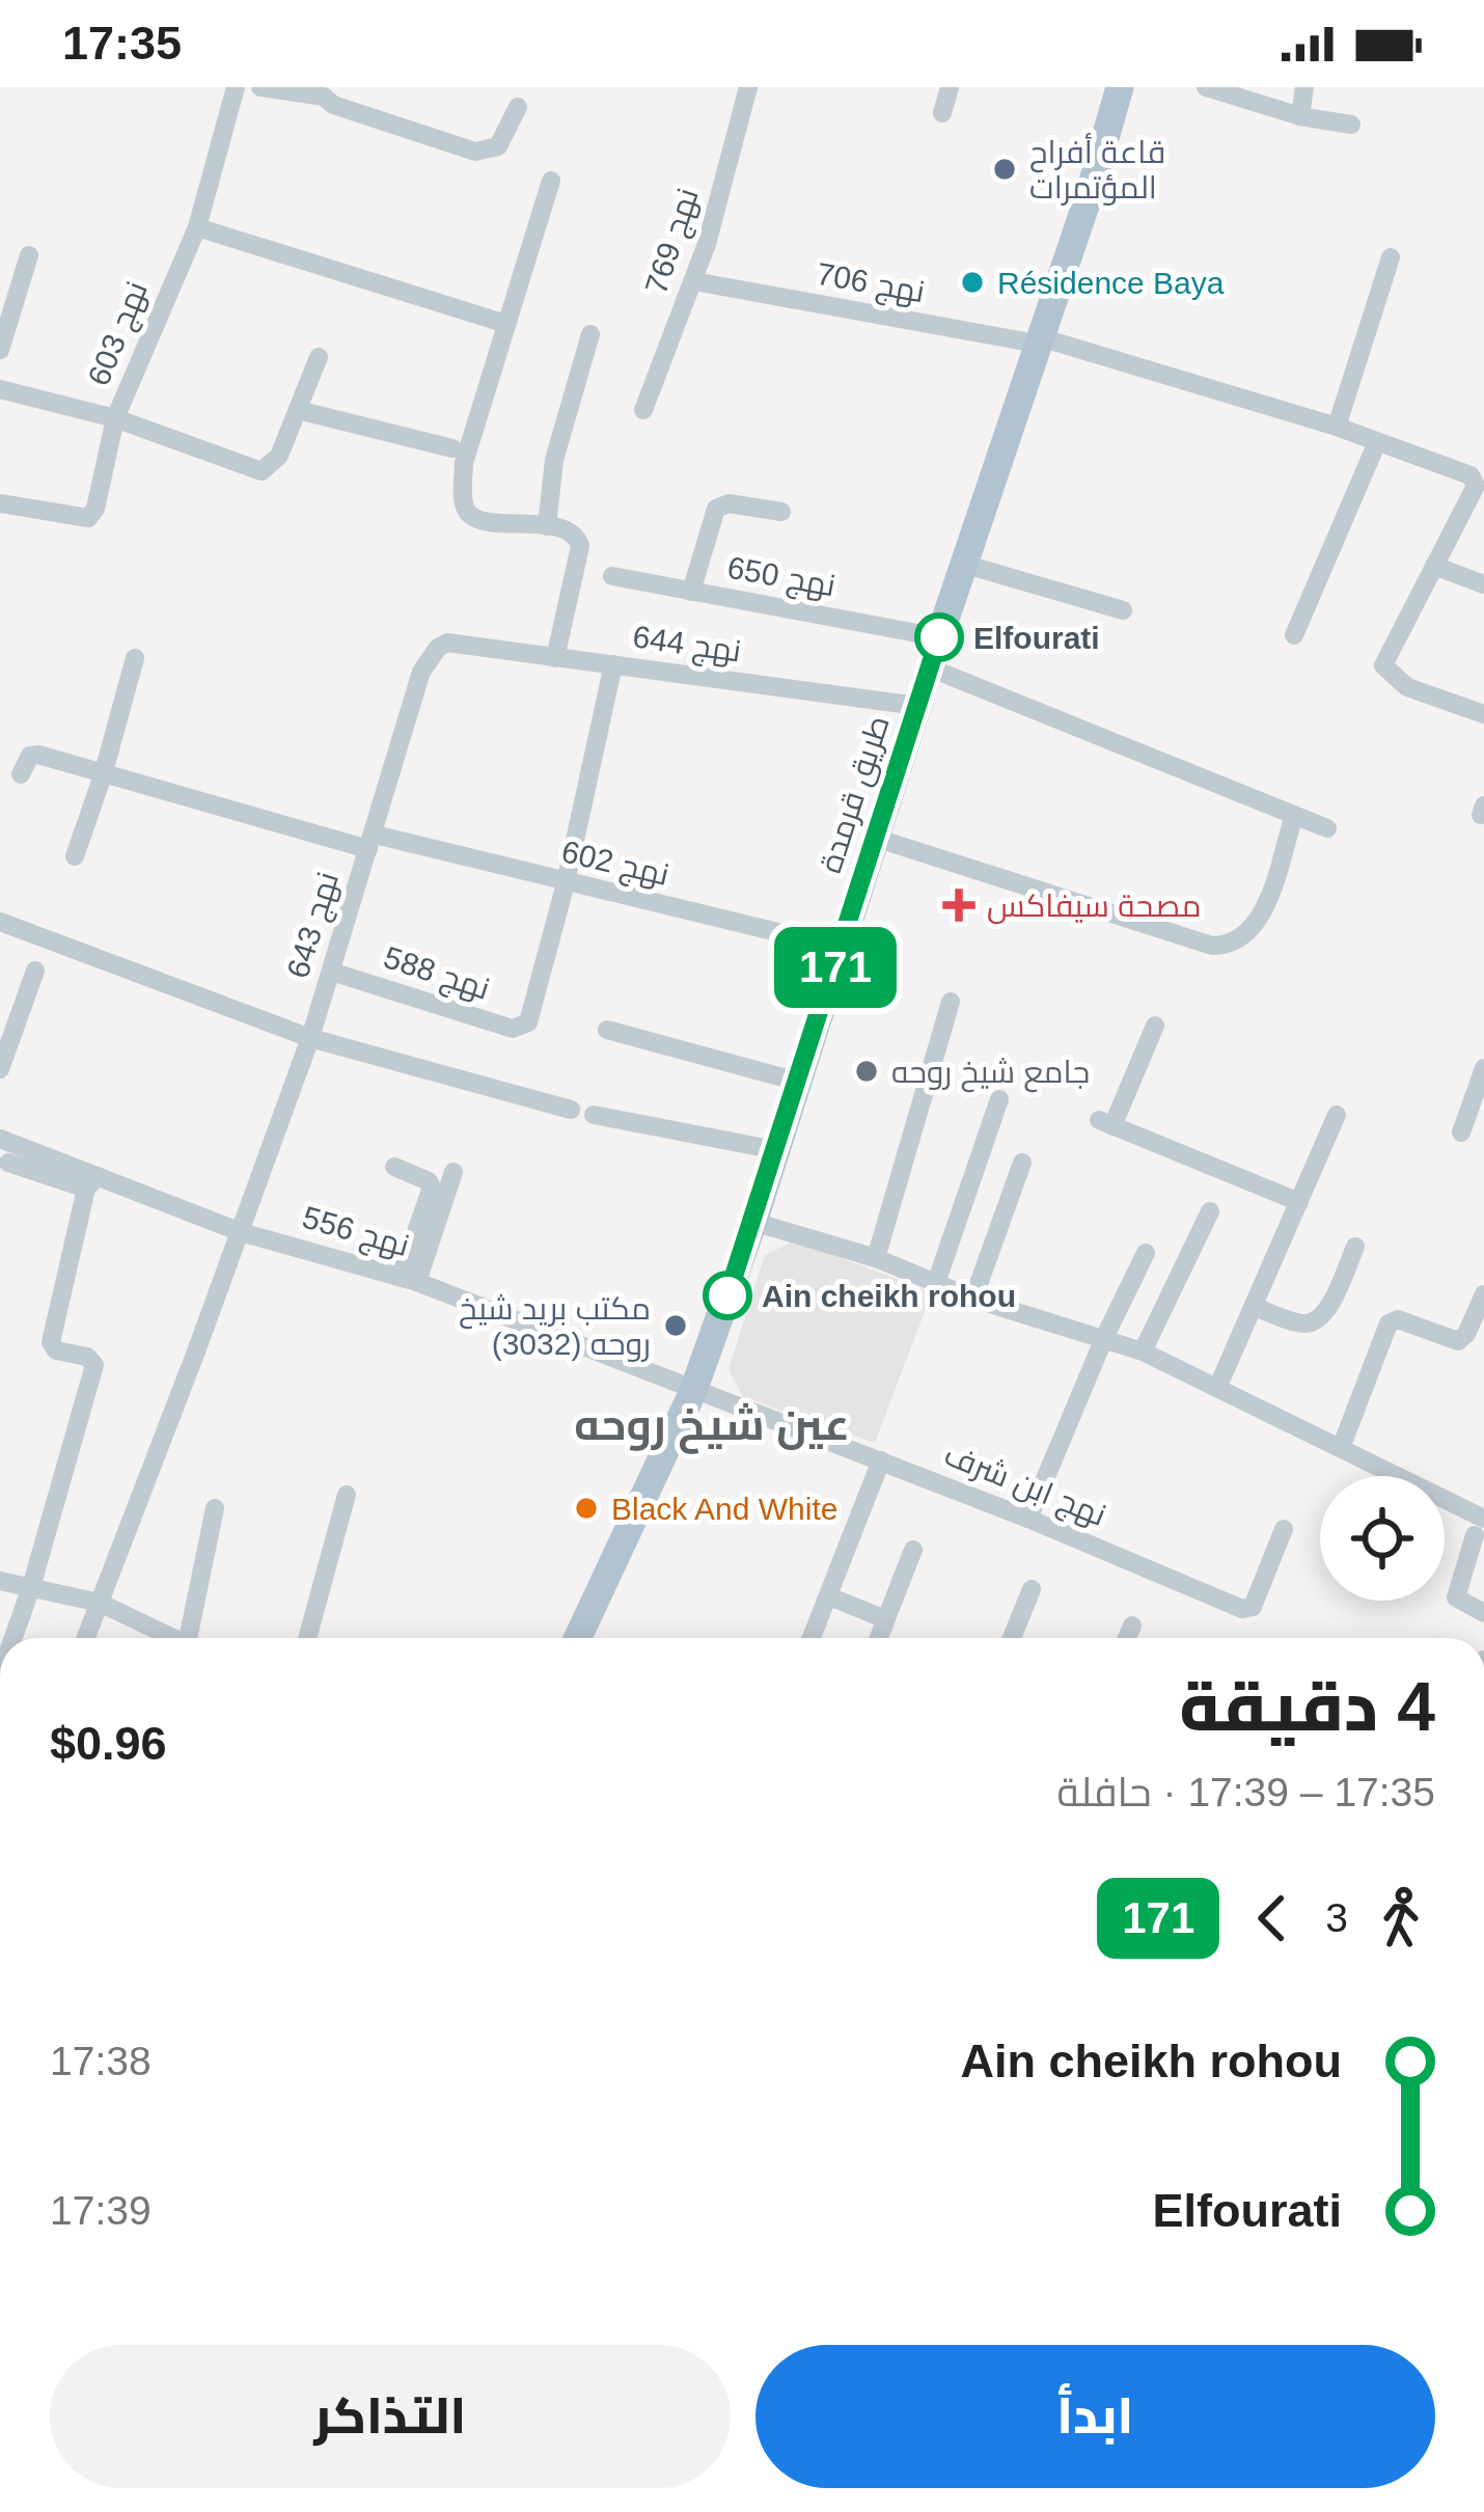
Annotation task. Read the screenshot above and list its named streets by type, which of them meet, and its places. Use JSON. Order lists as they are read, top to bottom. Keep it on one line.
{"streets":{"main road":["طريق قرمدة"],"street":["نهج 769","نهج 706","نهج 603","نهج 650","نهج 644","نهج 602","نهج 643","نهج 588","نهج 556","نهج ابن شرف"]},"crossings":[["نهج 769","نهج 706"],["نهج 706","طريق قرمدة"],["نهج 650","طريق قرمدة"],["نهج 644","طريق قرمدة"],["نهج 644","نهج 643"],["طريق قرمدة","نهج 602"],["طريق قرمدة","نهج 556"],["طريق قرمدة","نهج ابن شرف"],["نهج 602","نهج 643"],["نهج 602","نهج 588"],["نهج 643","نهج 588"],["نهج 643","نهج 556"],["نهج 556","نهج ابن شرف"]],"districts":["عين شيخ روحه"],"places":{"other":["قاعة أفراح المؤتمرات","Résidence Baya","Elfourati","جامع شيخ روحه","Ain cheikh rohou","مكتب بريد شيخ روحه (3032)","Black And White"],"health":["مصحة سيفاكس"]},"lines":["bus line 171"],"page":{"status":"17:35","on_map":"171","heading":["4 دقيقة","17:35 – 17:39 · حافلة","$0.96"],"legs":["3","171"],"list":[{"name":"Ain cheikh rohou","value":"17:38"},{"name":"Elfourati","value":"17:39"}],"buttons":["ابدأ","التذاكر"]}}
